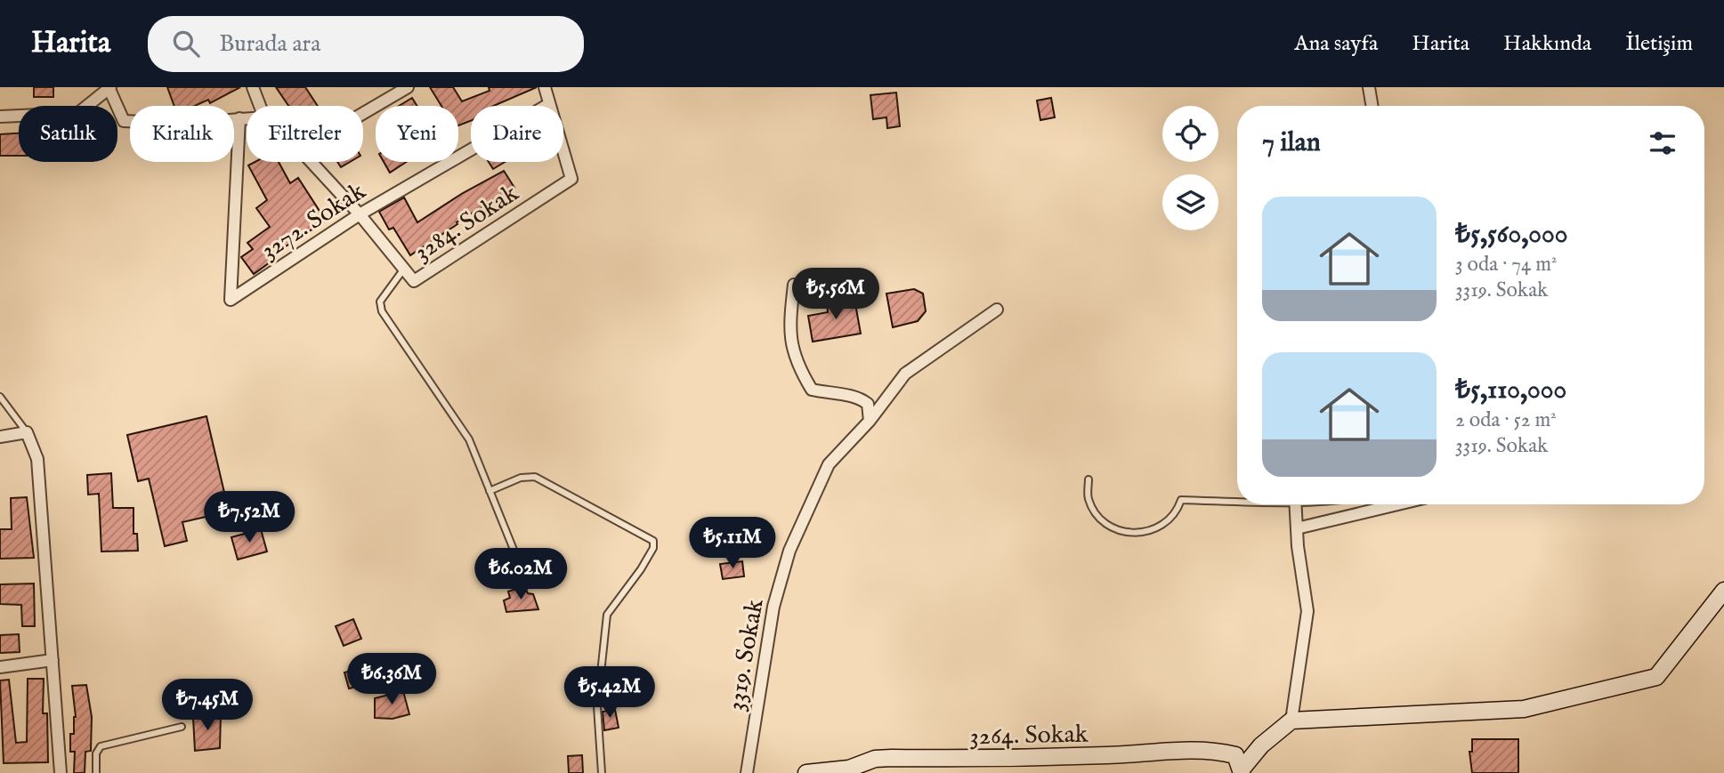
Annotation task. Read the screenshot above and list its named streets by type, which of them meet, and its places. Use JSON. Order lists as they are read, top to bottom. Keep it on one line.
{"streets":{"street":["3272. Sokak","3284. Sokak","3319. Sokak","3264. Sokak"]},"crossings":[["3272. Sokak","3284. Sokak"]],"page":{"header":"Harita","search":"Burada ara","nav":["Ana sayfa","Harita","Hakkında","İletişim"],"chip":["Satılık","Kiralık","Filtreler","Yeni","Daire"],"heading":"7 ilan","list":[{"name":"₺5,560,000","note":"3 oda · 74 m² · 3319. Sokak"},{"name":"₺5,110,000","note":"2 oda · 52 m² · 3319. Sokak"}],"price":["₺5.56M","₺7.52M","₺5.11M","₺6.02M","₺6.36M","₺5.42M","₺7.45M"]}}
